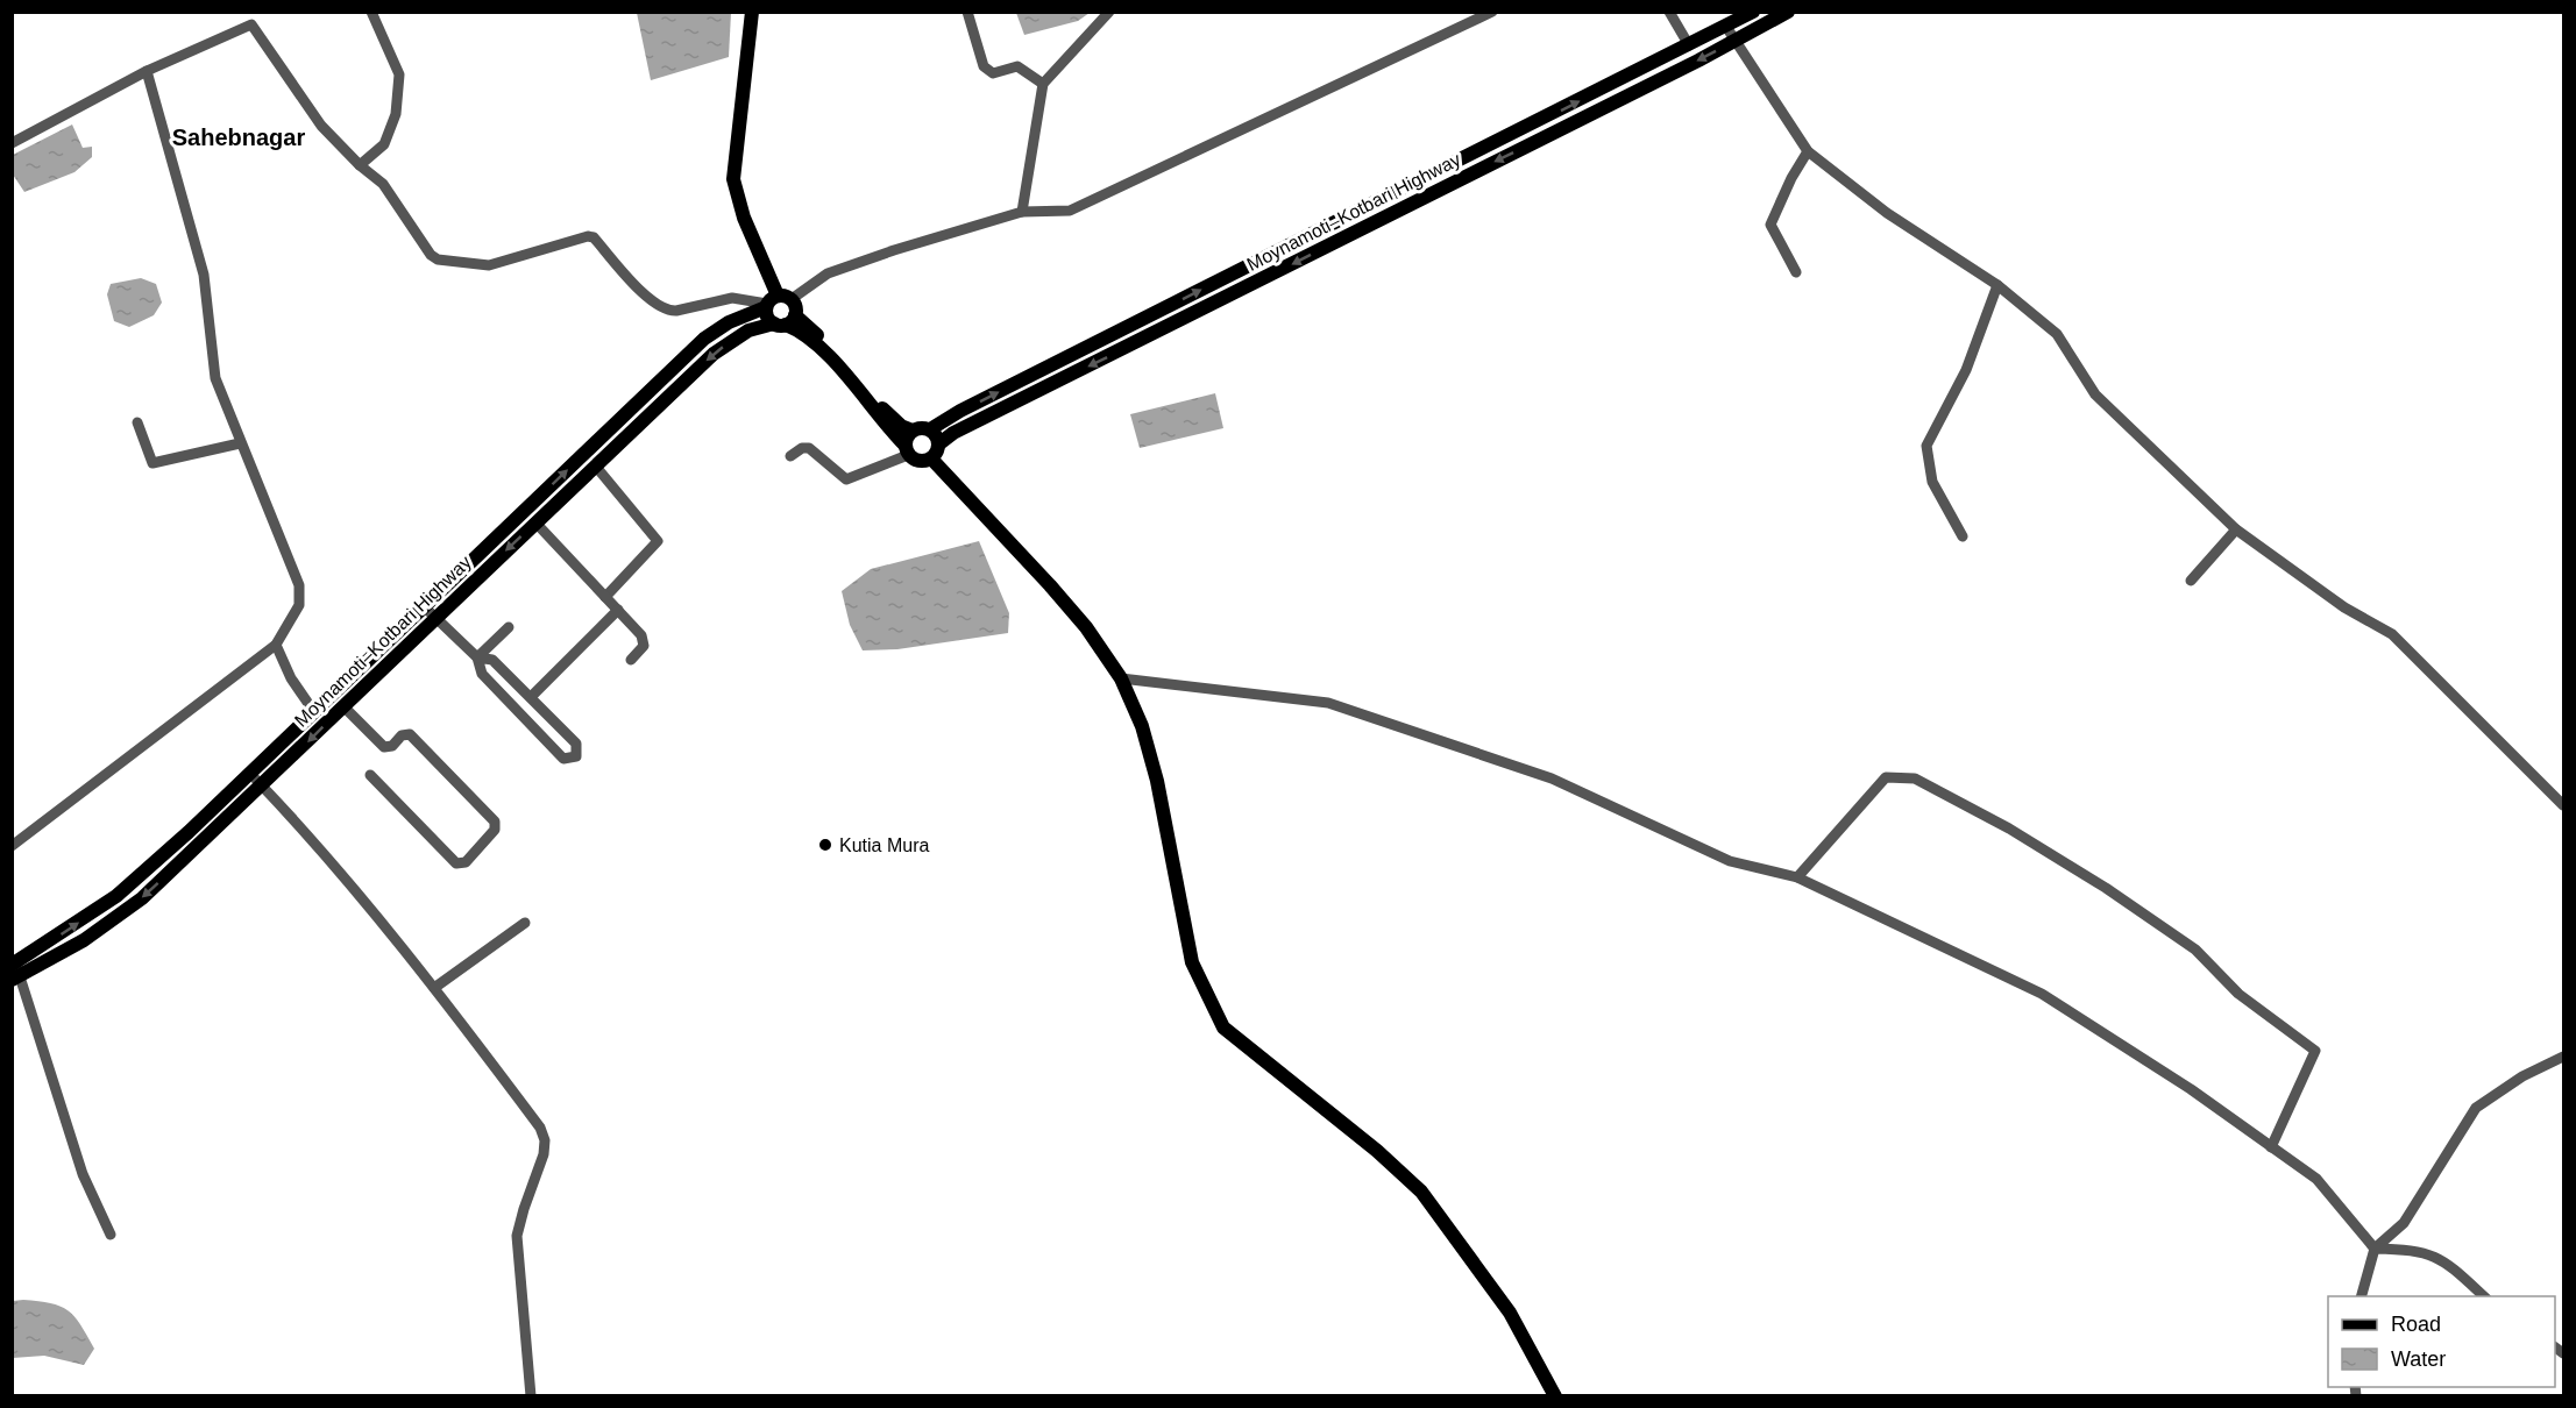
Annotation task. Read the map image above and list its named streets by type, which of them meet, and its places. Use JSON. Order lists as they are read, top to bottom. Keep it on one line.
{"streets":{"main road":["Moynamoti–Kotbari Highway"]},"districts":["Sahebnagar"],"places":["Kutia Mura"],"legend":["Road","Water"]}
